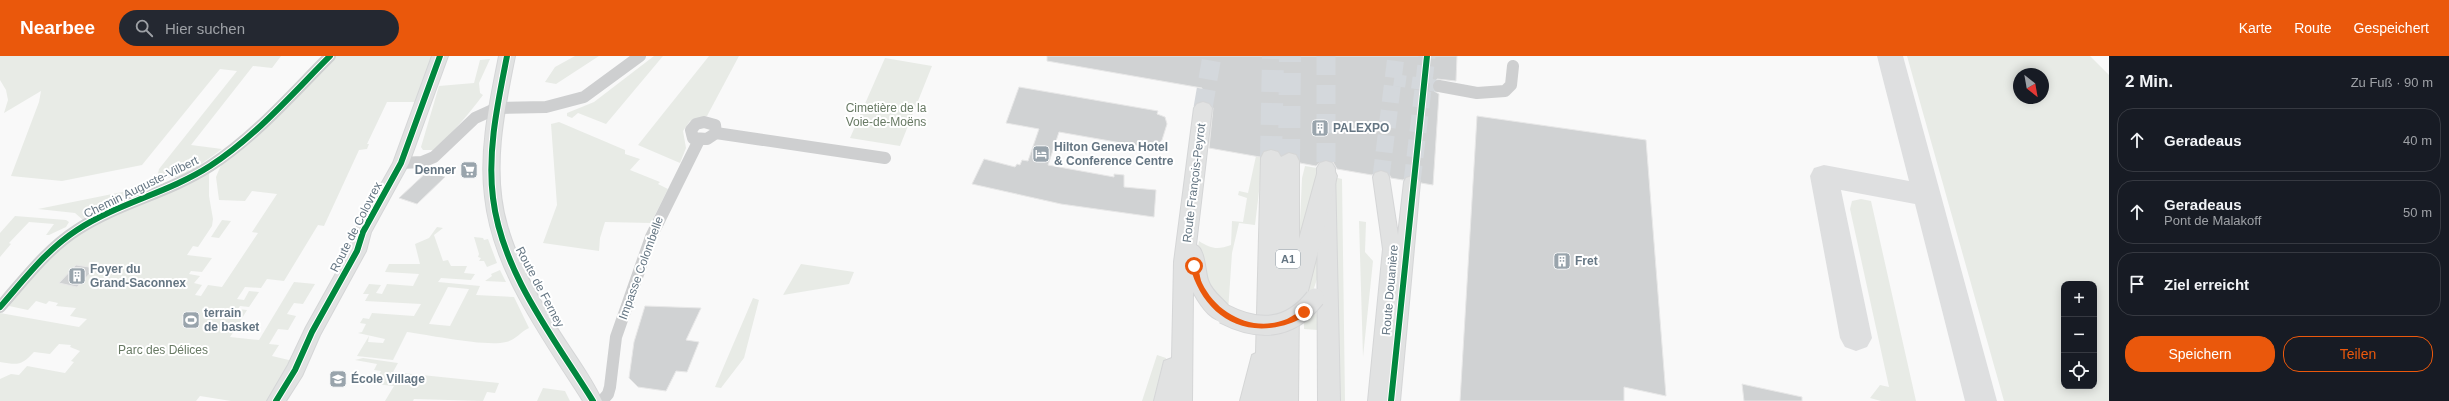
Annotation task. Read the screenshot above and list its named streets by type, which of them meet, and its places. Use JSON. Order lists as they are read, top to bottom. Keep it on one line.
{"streets":{"highway":["A1"],"main road":["Route François-Peyrot"],"street":["Chemin Auguste-Vilbert","Route de Colovrex","Impasse Colombelle","Route de Ferney","Route Douanière"]},"parks":["Cimetière de la Voie-de-Moëns","Parc des Délices"],"places":{"building":["PALEXPO","Fret","Foyer du Grand-Saconnex"],"hotel":["Hilton Geneva Hotel & Conference Centre"],"supermarket":["Denner"],"sports":["terrain de basket"],"school or university":["École Village"]},"north":"bottom right","page":{"header":"Nearbee","search":"Hier suchen","nav":["Karte","Route","Gespeichert"],"heading":["2 Min.","Zu Fuß · 90 m"],"list":[["Geradeaus","40 m"],["Geradeaus","Pont de Malakoff","50 m"],"Ziel erreicht"],"map_buttons":["+","−"],"buttons":["Speichern","Teilen"]}}
